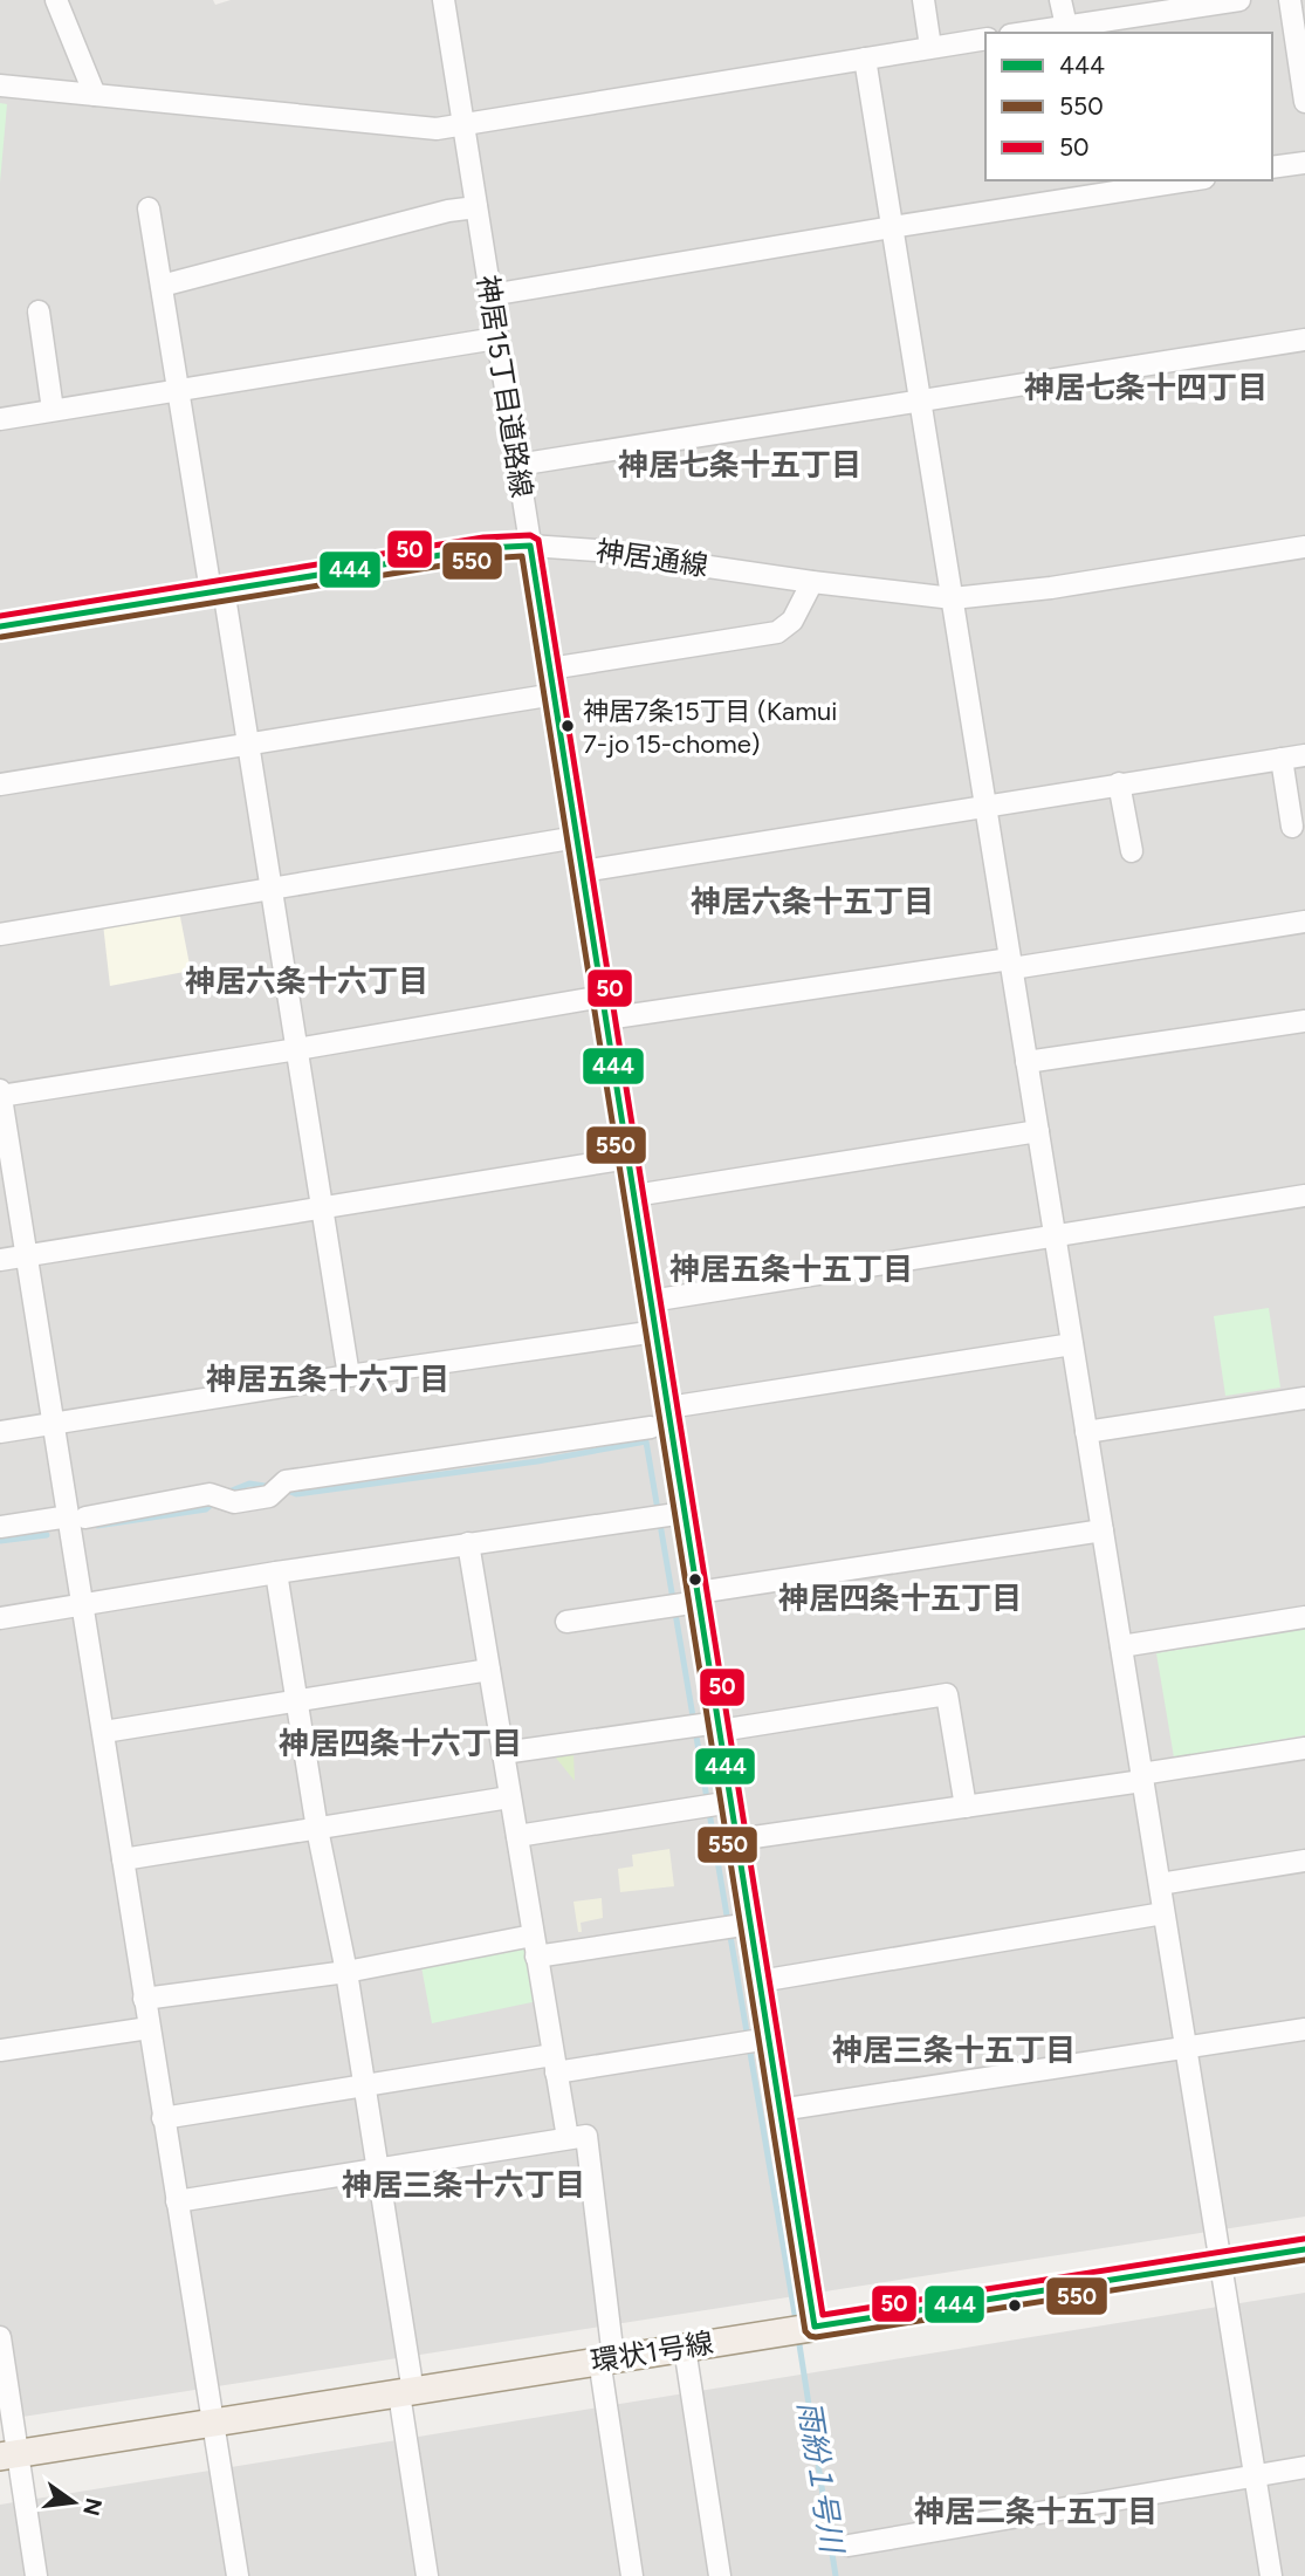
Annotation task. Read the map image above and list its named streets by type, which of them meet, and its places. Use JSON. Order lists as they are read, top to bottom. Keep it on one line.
{"streets":{"main road":["環状1号線"],"street":["神居15丁目道路線","神居通線"]},"crossings":[["神居15丁目道路線","神居通線"],["神居15丁目道路線","環状1号線"]],"districts":["神居七条十四丁目","神居七条十五丁目","神居六条十五丁目","神居六条十六丁目","神居五条十五丁目","神居五条十六丁目","神居四条十五丁目","神居四条十六丁目","神居三条十五丁目","神居三条十六丁目","神居二条十五丁目"],"water":["雨紛１号川"],"places":["神居7条15丁目 (Kamui 7-jo 15-chome)"],"lines":["transit line 50","transit line 444","transit line 550"],"legend":["444","550","50"],"north":"right"}
